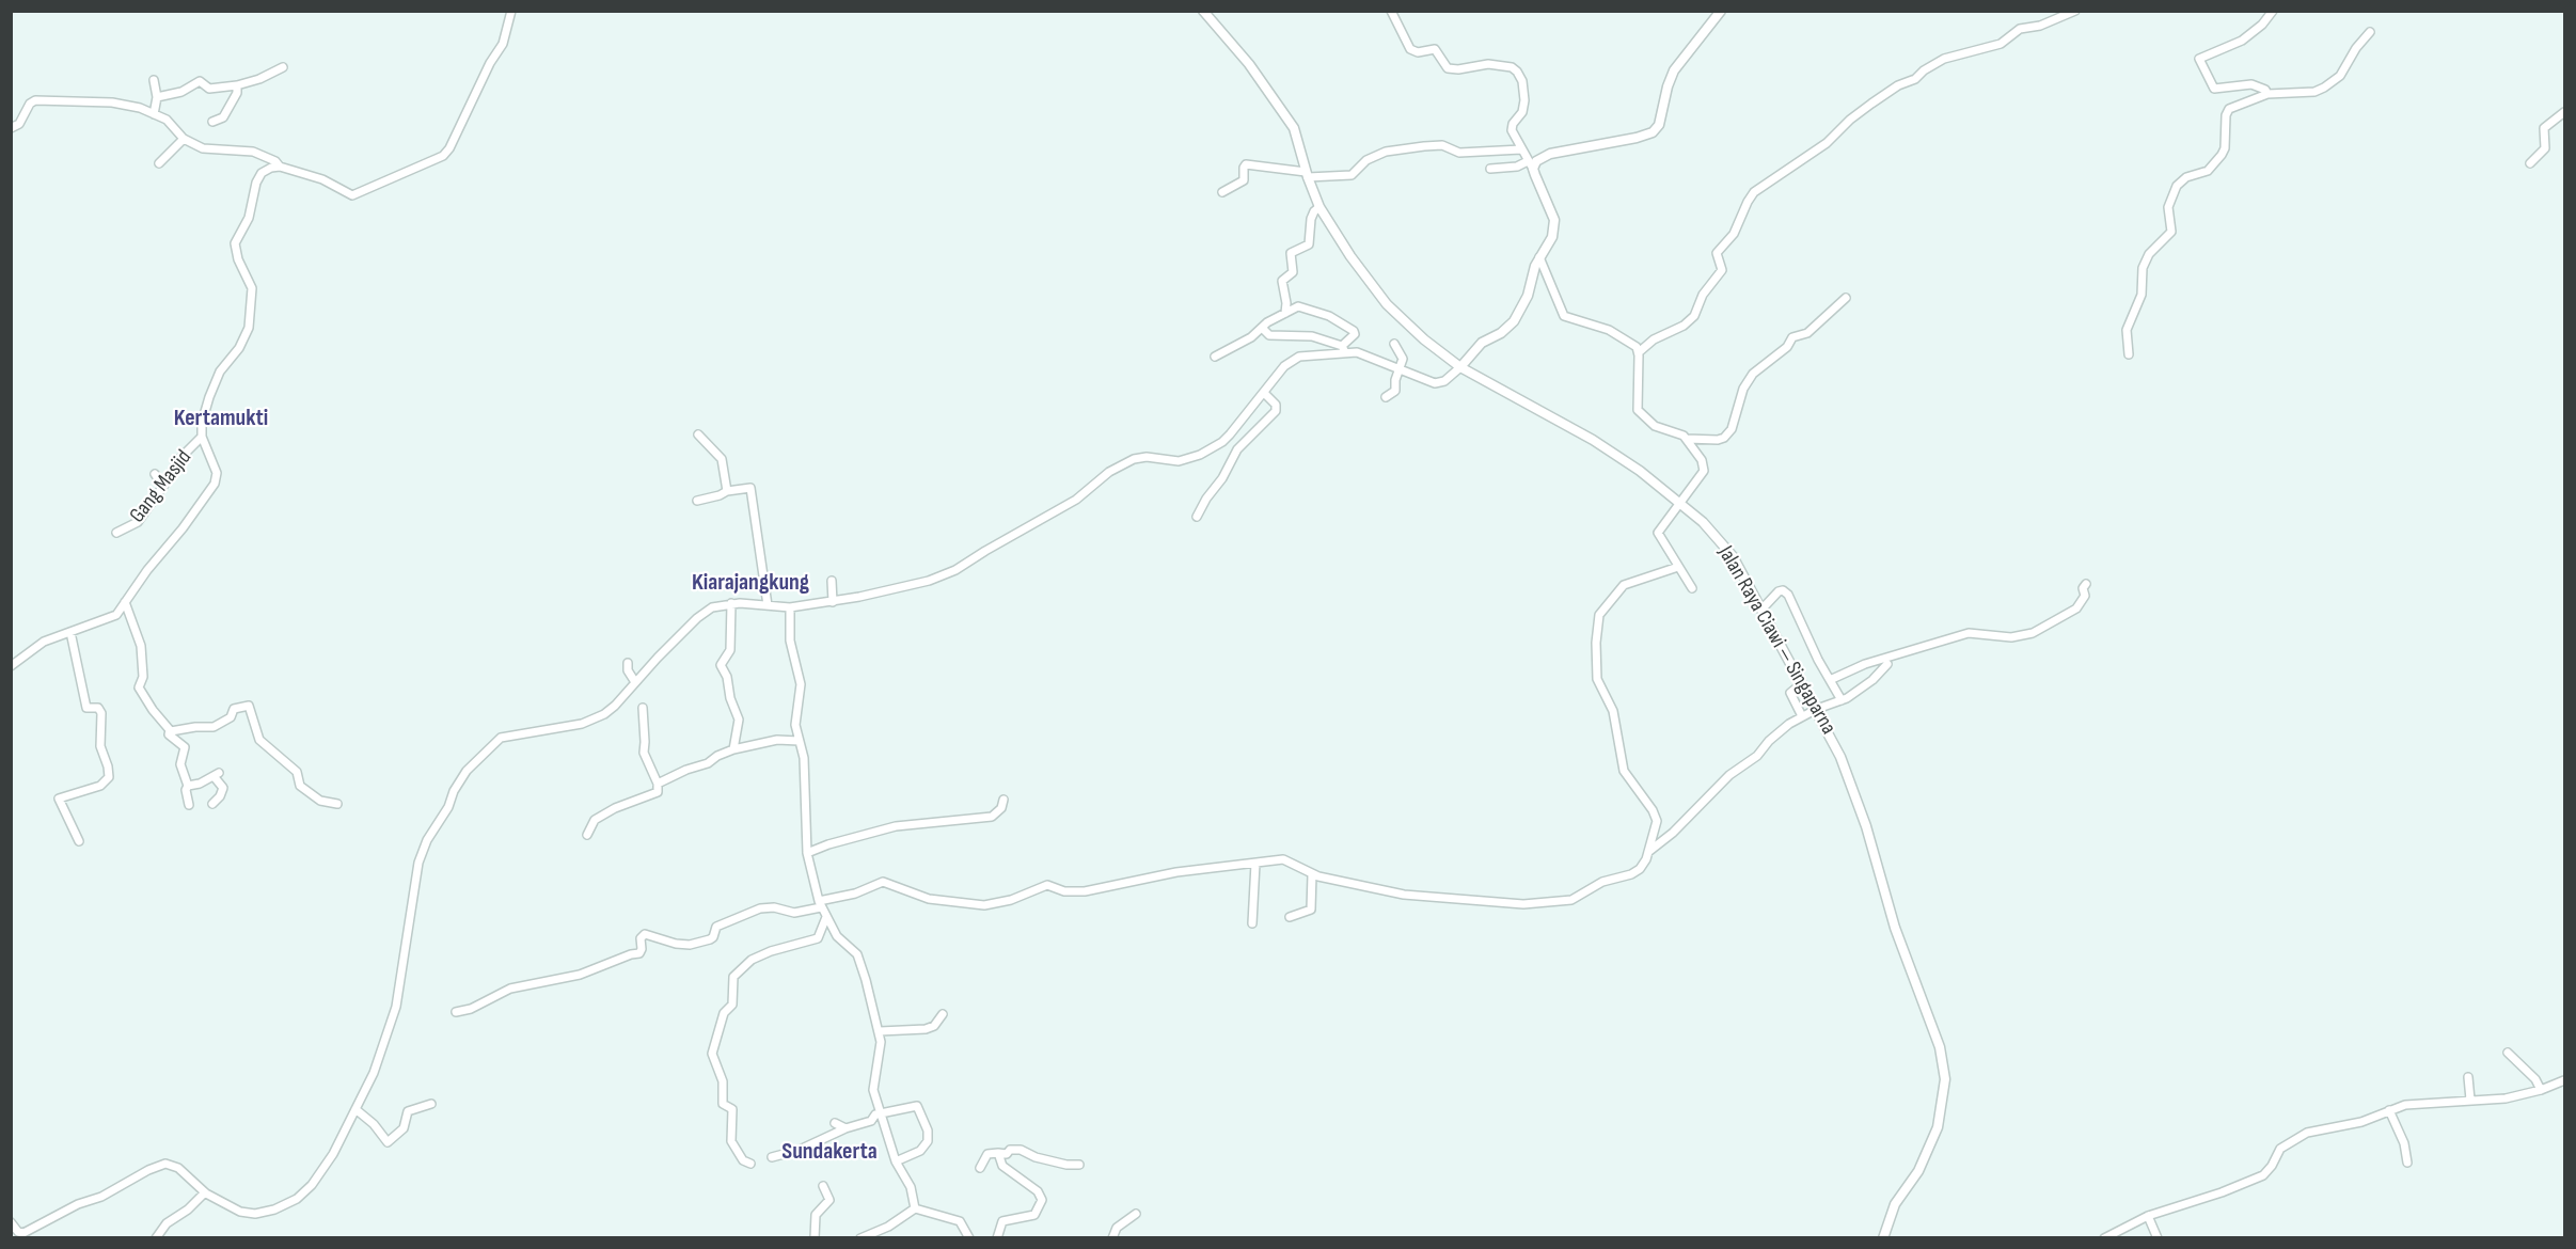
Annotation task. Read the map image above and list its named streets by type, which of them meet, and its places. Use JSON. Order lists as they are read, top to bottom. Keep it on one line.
{"streets":{"main road":["Jalan Raya Ciawi — Singaparna"],"street":["Gang Masjid"]},"districts":["Kertamukti","Kiarajangkung","Sundakerta"]}
